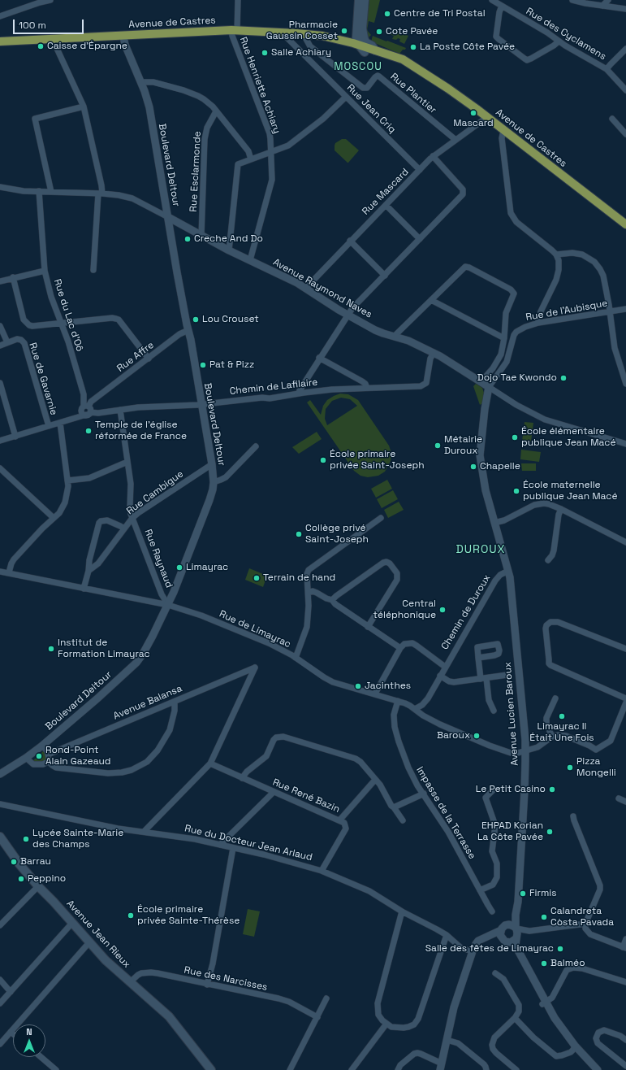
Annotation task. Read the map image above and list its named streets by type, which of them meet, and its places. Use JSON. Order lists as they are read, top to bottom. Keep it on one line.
{"streets":{"main road":["Avenue de Castres","Avenue Jean Rieux"],"street":["Rue des Cyclamens","Rue Henriette Achiary","Rue Plantier","Rue Jean Criq","Boulevard Deltour","Rue Esclarmonde","Rue Mascard","Avenue Raymond Naves","Rue de l'Aubisque","Rue du Lac d'Oô","Rue Affre","Rue de Gavarnie","Chemin de Lafilaire","Rue Cambigue","Rue Raynaud","Chemin de Duroux","Rue de Limayrac","Avenue Balansa","Avenue Lucien Baroux","Rue René Bazin","Impasse de la Terrasse","Rue du Docteur Jean Arlaud","Rue des Narcisses"]},"crossings":[["Avenue de Castres","Rue Henriette Achiary"],["Avenue de Castres","Rue Plantier"],["Avenue de Castres","Rue Jean Criq"],["Avenue de Castres","Boulevard Deltour"],["Avenue de Castres","Rue Mascard"],["Rue Henriette Achiary","Avenue Raymond Naves"],["Rue Plantier","Rue Mascard"],["Rue Jean Criq","Rue Mascard"],["Boulevard Deltour","Avenue Raymond Naves"],["Boulevard Deltour","Rue Affre"],["Boulevard Deltour","Chemin de Lafilaire"],["Boulevard Deltour","Rue Cambigue"],["Boulevard Deltour","Rue Raynaud"],["Boulevard Deltour","Rue de Limayrac"],["Rue Esclarmonde","Avenue Raymond Naves"],["Rue Mascard","Avenue Raymond Naves"],["Avenue Raymond Naves","Rue de l'Aubisque"],["Avenue Raymond Naves","Rue du Lac d'Oô"],["Avenue Raymond Naves","Chemin de Lafilaire"],["Rue du Lac d'Oô","Rue Affre"],["Rue du Lac d'Oô","Chemin de Lafilaire"],["Rue Affre","Chemin de Lafilaire"],["Chemin de Lafilaire","Rue Raynaud"],["Rue Cambigue","Rue Raynaud"],["Rue Raynaud","Rue de Limayrac"],["Chemin de Duroux","Rue de Limayrac"],["Chemin de Duroux","Avenue Lucien Baroux"],["Rue de Limayrac","Avenue Lucien Baroux"],["Rue de Limayrac","Impasse de la Terrasse"],["Avenue Balansa","Rue René Bazin"],["Rue René Bazin","Rue du Docteur Jean Arlaud"],["Avenue Jean Rieux","Rue des Narcisses"]],"districts":["MOSCOU","DUROUX"],"places":["Centre de Tri Postal","Pharmacie Gaussin Cosset","Cote Pavée","Caisse d'Épargne","La Poste Côte Pavée","Salle Achiary","Mascard","Creche And Do","Lou Crouset","Pat & Pizz","Dojo Tae Kwondo","Temple de l'église réformée de France","École élémentaire publique Jean Macé","Métairie Duroux","École primaire privée Saint-Joseph","Chapelle","École maternelle publique Jean Macé","Collège privé Saint-Joseph","Limayrac","Terrain de hand","Central téléphonique","Institut de Formation Limayrac","Jacinthes","Limayrac Il Était Une Fois","Baroux","Rond-Point Alain Gazeaud","Pizza Mongelli","Le Petit Casino","EHPAD Korian La Côte Pavée","Lycée Sainte-Marie des Champs","Barrau","Peppino","Firmis","École primaire privée Sainte-Thérèse","Calandreta Còsta Pavada","Salle des fêtes de Limayrac","Balméo"],"scale_bar":"100 m","north":"top"}
